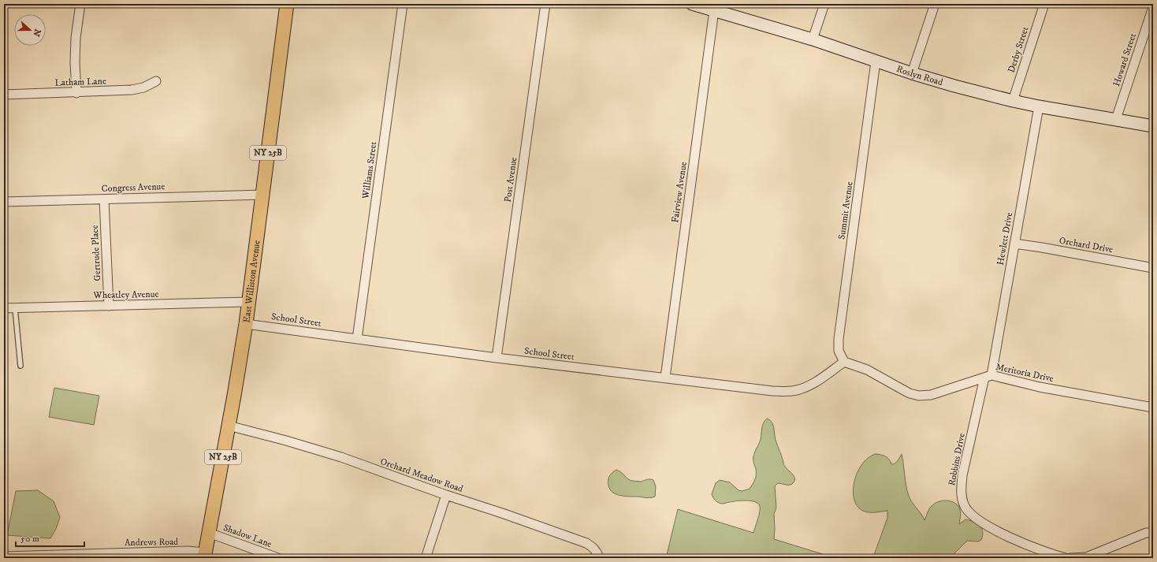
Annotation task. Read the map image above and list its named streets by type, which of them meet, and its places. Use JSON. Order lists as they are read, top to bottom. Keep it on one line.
{"streets":{"main road":["Roslyn Road","NY 25B","East Williston Avenue"],"street":["Derby Street","Howard Street","Latham Lane","Williams Street","Post Avenue","Congress Avenue","Fairview Avenue","Summit Avenue","Hewlett Drive","Orchard Drive","Gertrude Place","Wheatley Avenue","School Street","Meritoria Drive","Robbins Drive","Orchard Meadow Road","Shadow Lane","Andrews Road"]},"crossings":[["Derby Street","Roslyn Road"],["Howard Street","Roslyn Road"],["Roslyn Road","Fairview Avenue"],["Roslyn Road","Summit Avenue"],["Roslyn Road","Hewlett Drive"],["Williams Street","School Street"],["Post Avenue","School Street"],["Congress Avenue","Gertrude Place"],["Congress Avenue","East Williston Avenue"],["Fairview Avenue","School Street"],["Summit Avenue","School Street"],["Summit Avenue","Meritoria Drive"],["Hewlett Drive","Orchard Drive"],["Hewlett Drive","Meritoria Drive"],["Hewlett Drive","Robbins Drive"],["Gertrude Place","Wheatley Avenue"],["East Williston Avenue","Wheatley Avenue"],["East Williston Avenue","School Street"],["East Williston Avenue","Orchard Meadow Road"],["East Williston Avenue","Shadow Lane"],["East Williston Avenue","Andrews Road"],["School Street","Meritoria Drive"],["Meritoria Drive","Robbins Drive"]],"scale_bar":"50 m","north":"right"}
